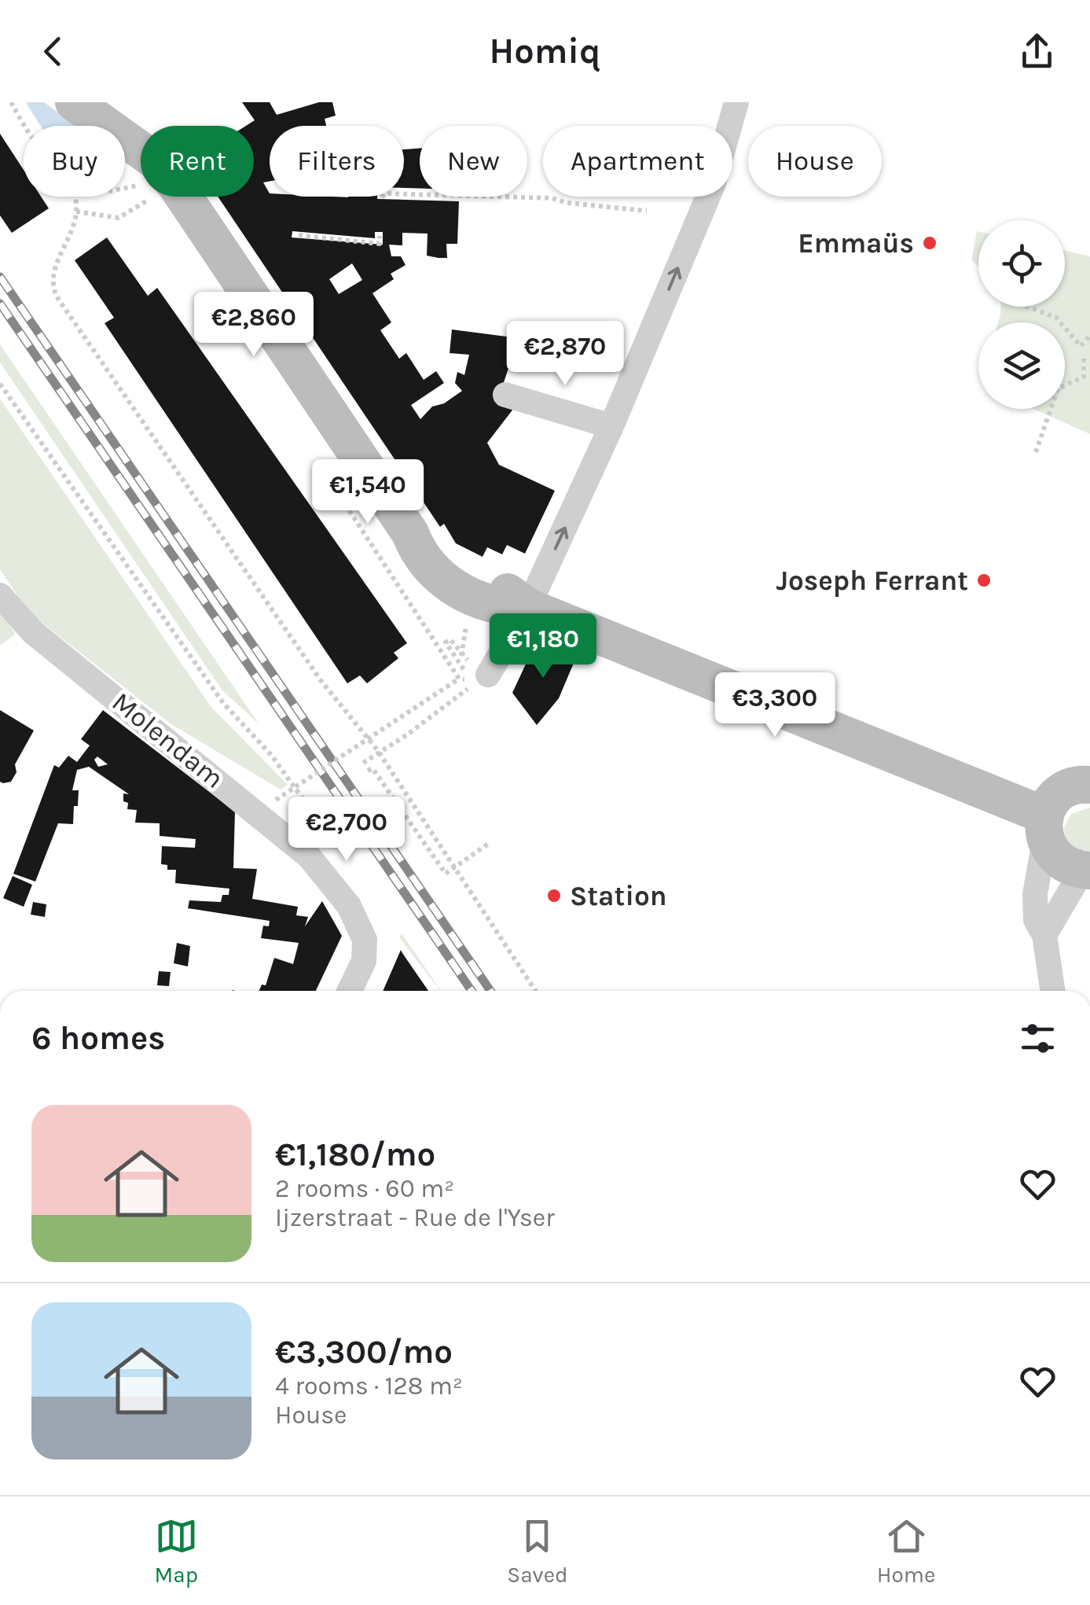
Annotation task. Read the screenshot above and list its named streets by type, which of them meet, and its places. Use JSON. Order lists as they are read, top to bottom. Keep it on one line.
{"streets":{"street":["Molendam"]},"places":["Emmaüs","Joseph Ferrant","Station"],"page":{"header":"Homiq","chip":["Buy","Rent","Filters","New","Apartment","House"],"price":["€2,860","€2,870","€1,540","€1,180","€3,300","€2,700"],"heading":"6 homes","list":[{"name":"€1,180/mo","note":"2 rooms · 60 m² · Ijzerstraat - Rue de l'Yser"},{"name":"€3,300/mo","note":"4 rooms · 128 m² · House"}],"tabs":["Map","Saved","Home"]}}
